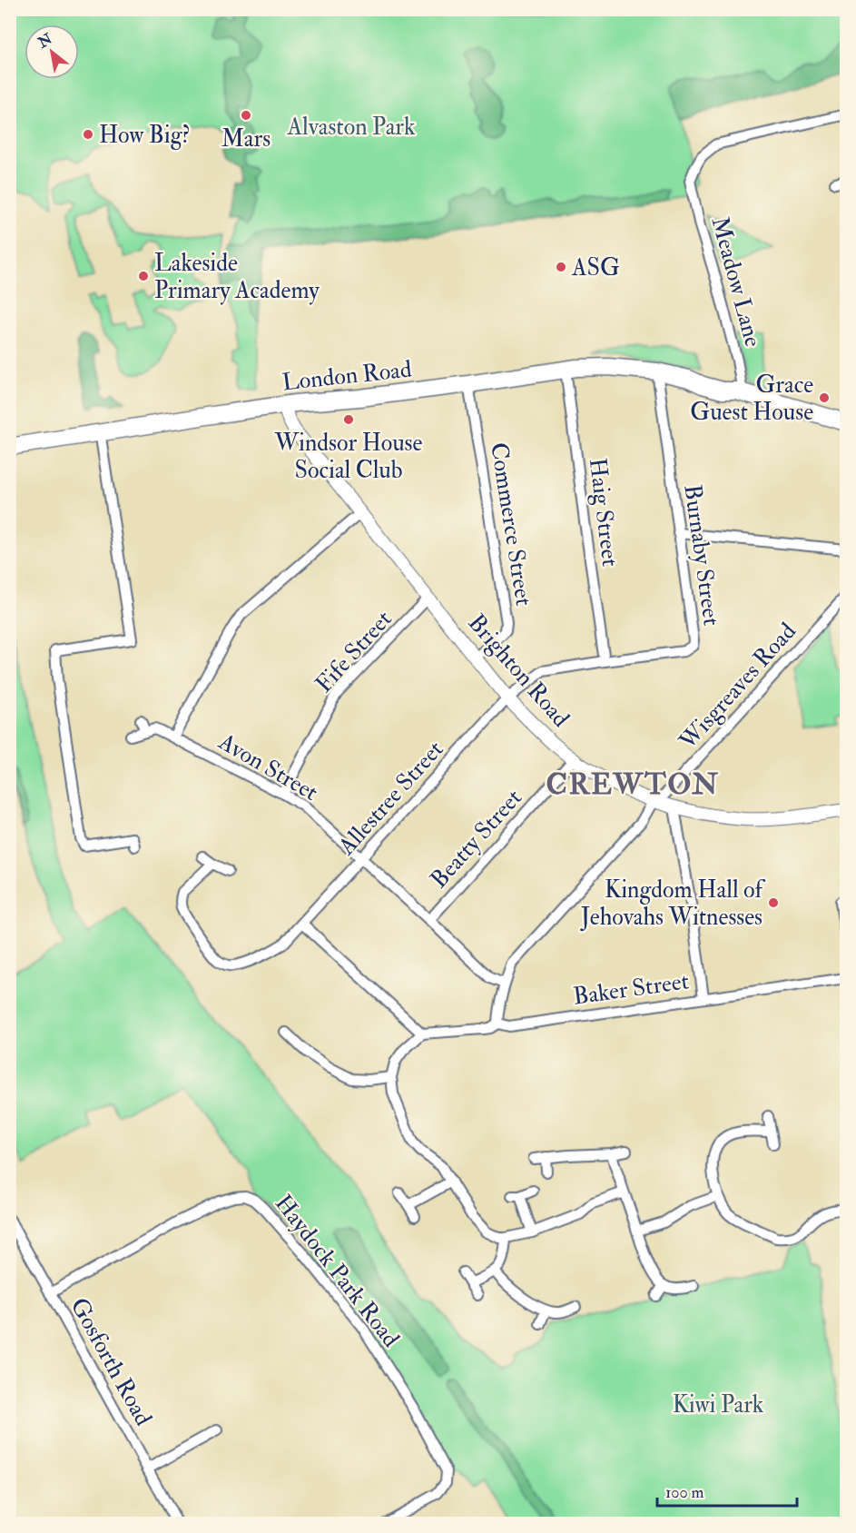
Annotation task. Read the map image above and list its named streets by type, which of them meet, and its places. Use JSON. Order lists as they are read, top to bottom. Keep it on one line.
{"streets":{"main road":["London Road"],"street":["Meadow Lane","Haig Street","Commerce Street","Burnaby Street","Fife Street","Brighton Road","Wisgreaves Road","Avon Street","Allestree Street","Beatty Street","Baker Street","Haydock Park Road","Gosforth Road"]},"crossings":[["Meadow Lane","London Road"],["London Road","Haig Street"],["London Road","Commerce Street"],["London Road","Burnaby Street"],["London Road","Brighton Road"],["Haig Street","Burnaby Street"],["Commerce Street","Brighton Road"],["Burnaby Street","Brighton Road"],["Burnaby Street","Allestree Street"],["Fife Street","Brighton Road"],["Fife Street","Avon Street"],["Brighton Road","Wisgreaves Road"],["Brighton Road","Allestree Street"],["Brighton Road","Beatty Street"],["Wisgreaves Road","Avon Street"],["Wisgreaves Road","Baker Street"],["Avon Street","Allestree Street"],["Avon Street","Beatty Street"],["Haydock Park Road","Gosforth Road"]],"districts":["CREWTON"],"parks":["Alvaston Park","Kiwi Park"],"places":["Mars","How Big?","ASG","Lakeside Primary Academy","Grace Guest House","Windsor House Social Club","Kingdom Hall of Jehovahs Witnesses"],"scale_bar":"100 m","north":"top left"}
